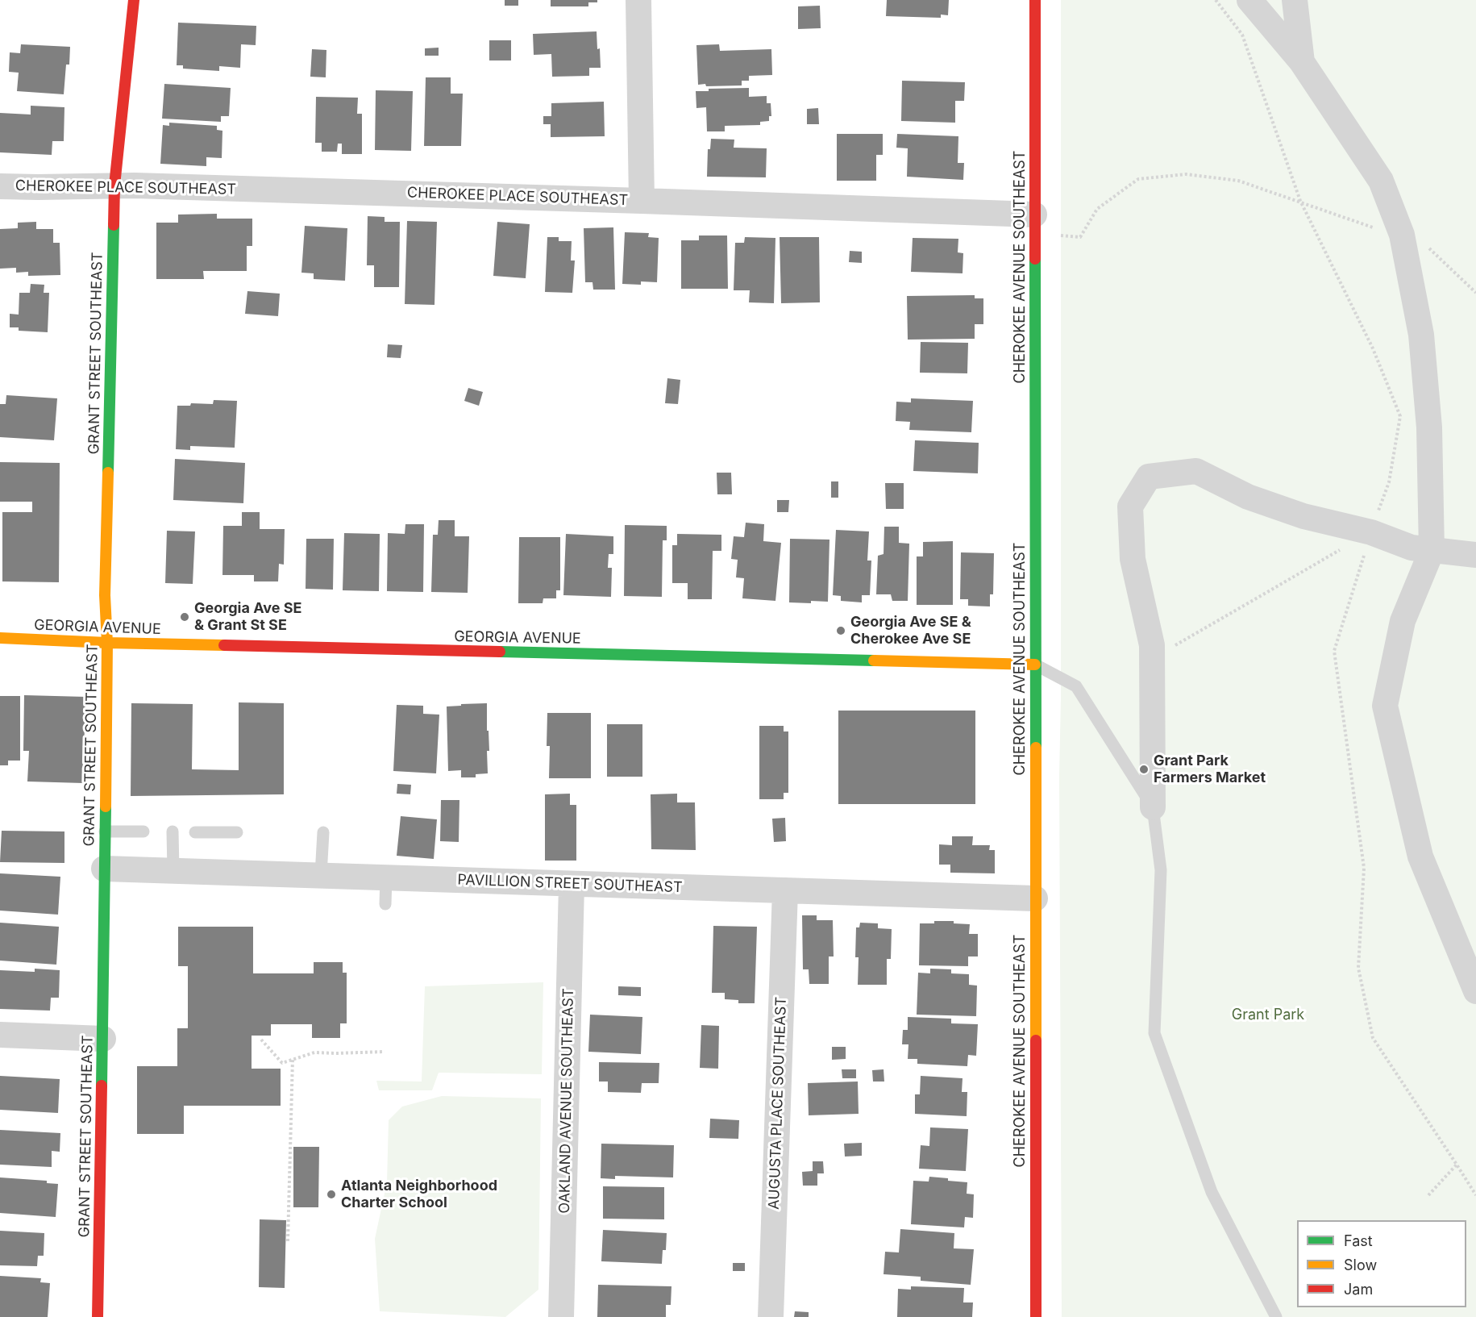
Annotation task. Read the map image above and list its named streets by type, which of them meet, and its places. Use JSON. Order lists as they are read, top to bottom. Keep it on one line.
{"streets":{"street":["CHEROKEE PLACE SOUTHEAST","CHEROKEE AVENUE SOUTHEAST","GRANT STREET SOUTHEAST","GEORGIA AVENUE","PAVILLION STREET SOUTHEAST","OAKLAND AVENUE SOUTHEAST","AUGUSTA PLACE SOUTHEAST"]},"crossings":[["CHEROKEE PLACE SOUTHEAST","CHEROKEE AVENUE SOUTHEAST"],["CHEROKEE PLACE SOUTHEAST","GRANT STREET SOUTHEAST"],["CHEROKEE AVENUE SOUTHEAST","GEORGIA AVENUE"],["CHEROKEE AVENUE SOUTHEAST","PAVILLION STREET SOUTHEAST"],["GRANT STREET SOUTHEAST","GEORGIA AVENUE"],["GRANT STREET SOUTHEAST","PAVILLION STREET SOUTHEAST"],["PAVILLION STREET SOUTHEAST","OAKLAND AVENUE SOUTHEAST"],["PAVILLION STREET SOUTHEAST","AUGUSTA PLACE SOUTHEAST"]],"parks":["Grant Park"],"places":["Georgia Ave SE & Grant St SE","Georgia Ave SE & Cherokee Ave SE","Grant Park Farmers Market","Atlanta Neighborhood Charter School"],"legend":["Fast","Slow","Jam"]}
